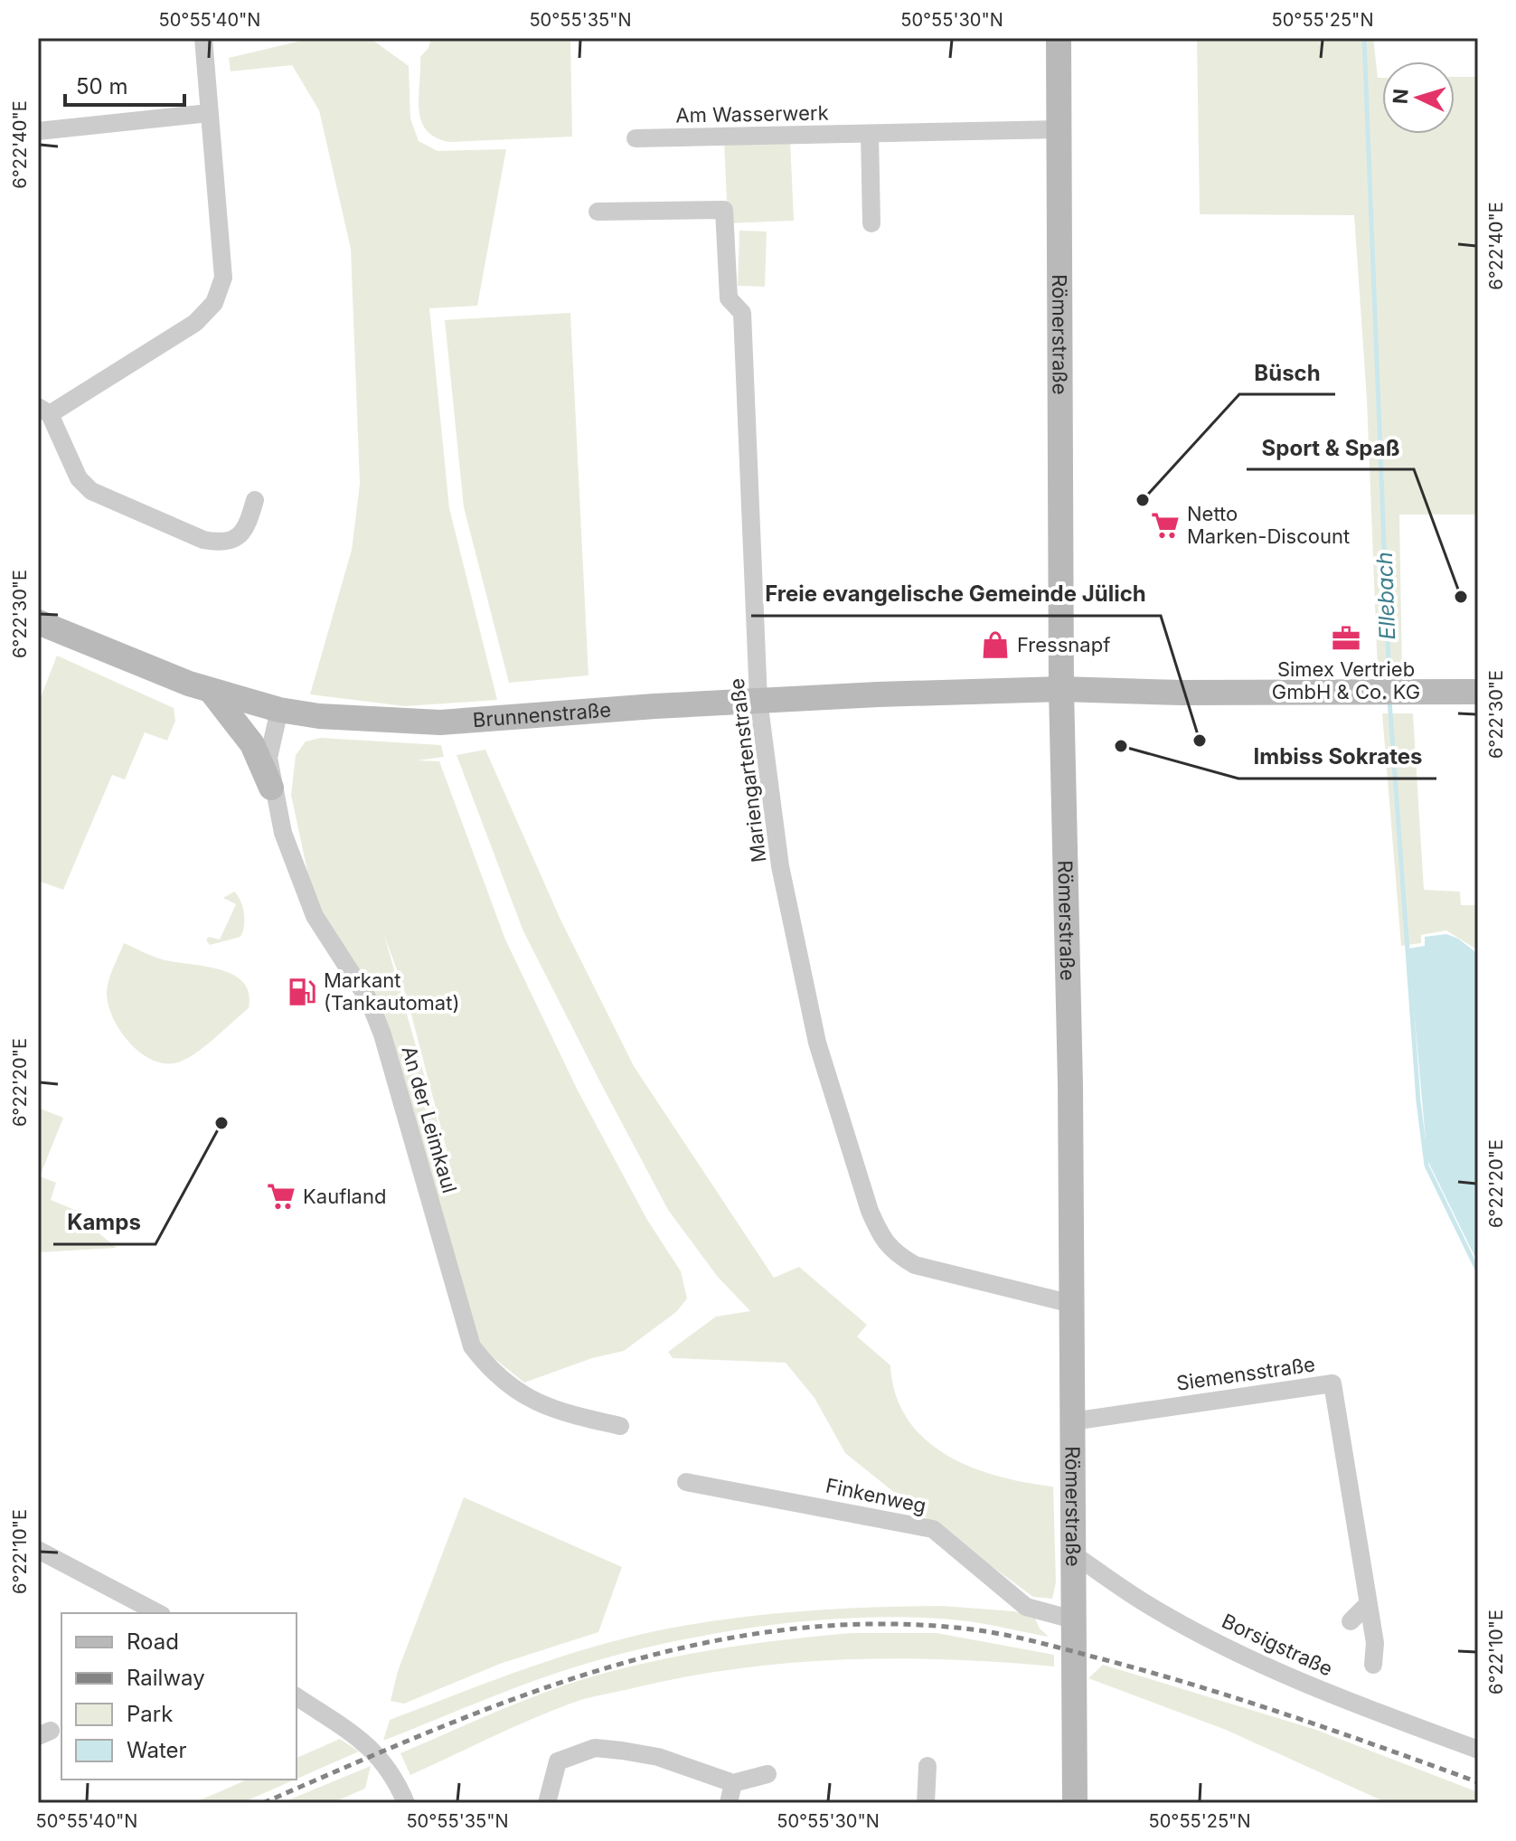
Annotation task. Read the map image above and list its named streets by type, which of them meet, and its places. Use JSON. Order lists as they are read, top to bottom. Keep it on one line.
{"streets":{"main road":["Römerstraße","Brunnenstraße"],"street":["Am Wasserwerk","Mariengartenstraße","An der Leimkaul","Siemensstraße","Finkenweg","Borsigstraße"]},"crossings":[["Am Wasserwerk","Römerstraße"],["Römerstraße","Brunnenstraße"],["Römerstraße","Mariengartenstraße"],["Römerstraße","Siemensstraße"],["Römerstraße","Finkenweg"],["Römerstraße","Borsigstraße"],["Brunnenstraße","Mariengartenstraße"],["Brunnenstraße","An der Leimkaul"]],"water":["Ellebach"],"places":{"other":["Büsch","Sport & Spaß","Freie evangelische Gemeinde Jülich","Imbiss Sokrates","Kamps"],"supermarket":["Netto Marken-Discount","Kaufland"],"office":["Simex Vertrieb GmbH & Co. KG"],"shop":["Fressnapf"],"fuel station":["Markant (Tankautomat)"]},"legend":["Road","Railway","Park","Water"],"scale_bar":"50 m","north":"left","coordinates":["50°55'40\"N","50°55'35\"N","50°55'30\"N","50°55'25\"N","6°22'40\"E","6°22'30\"E","6°22'20\"E","6°22'10\"E"]}
